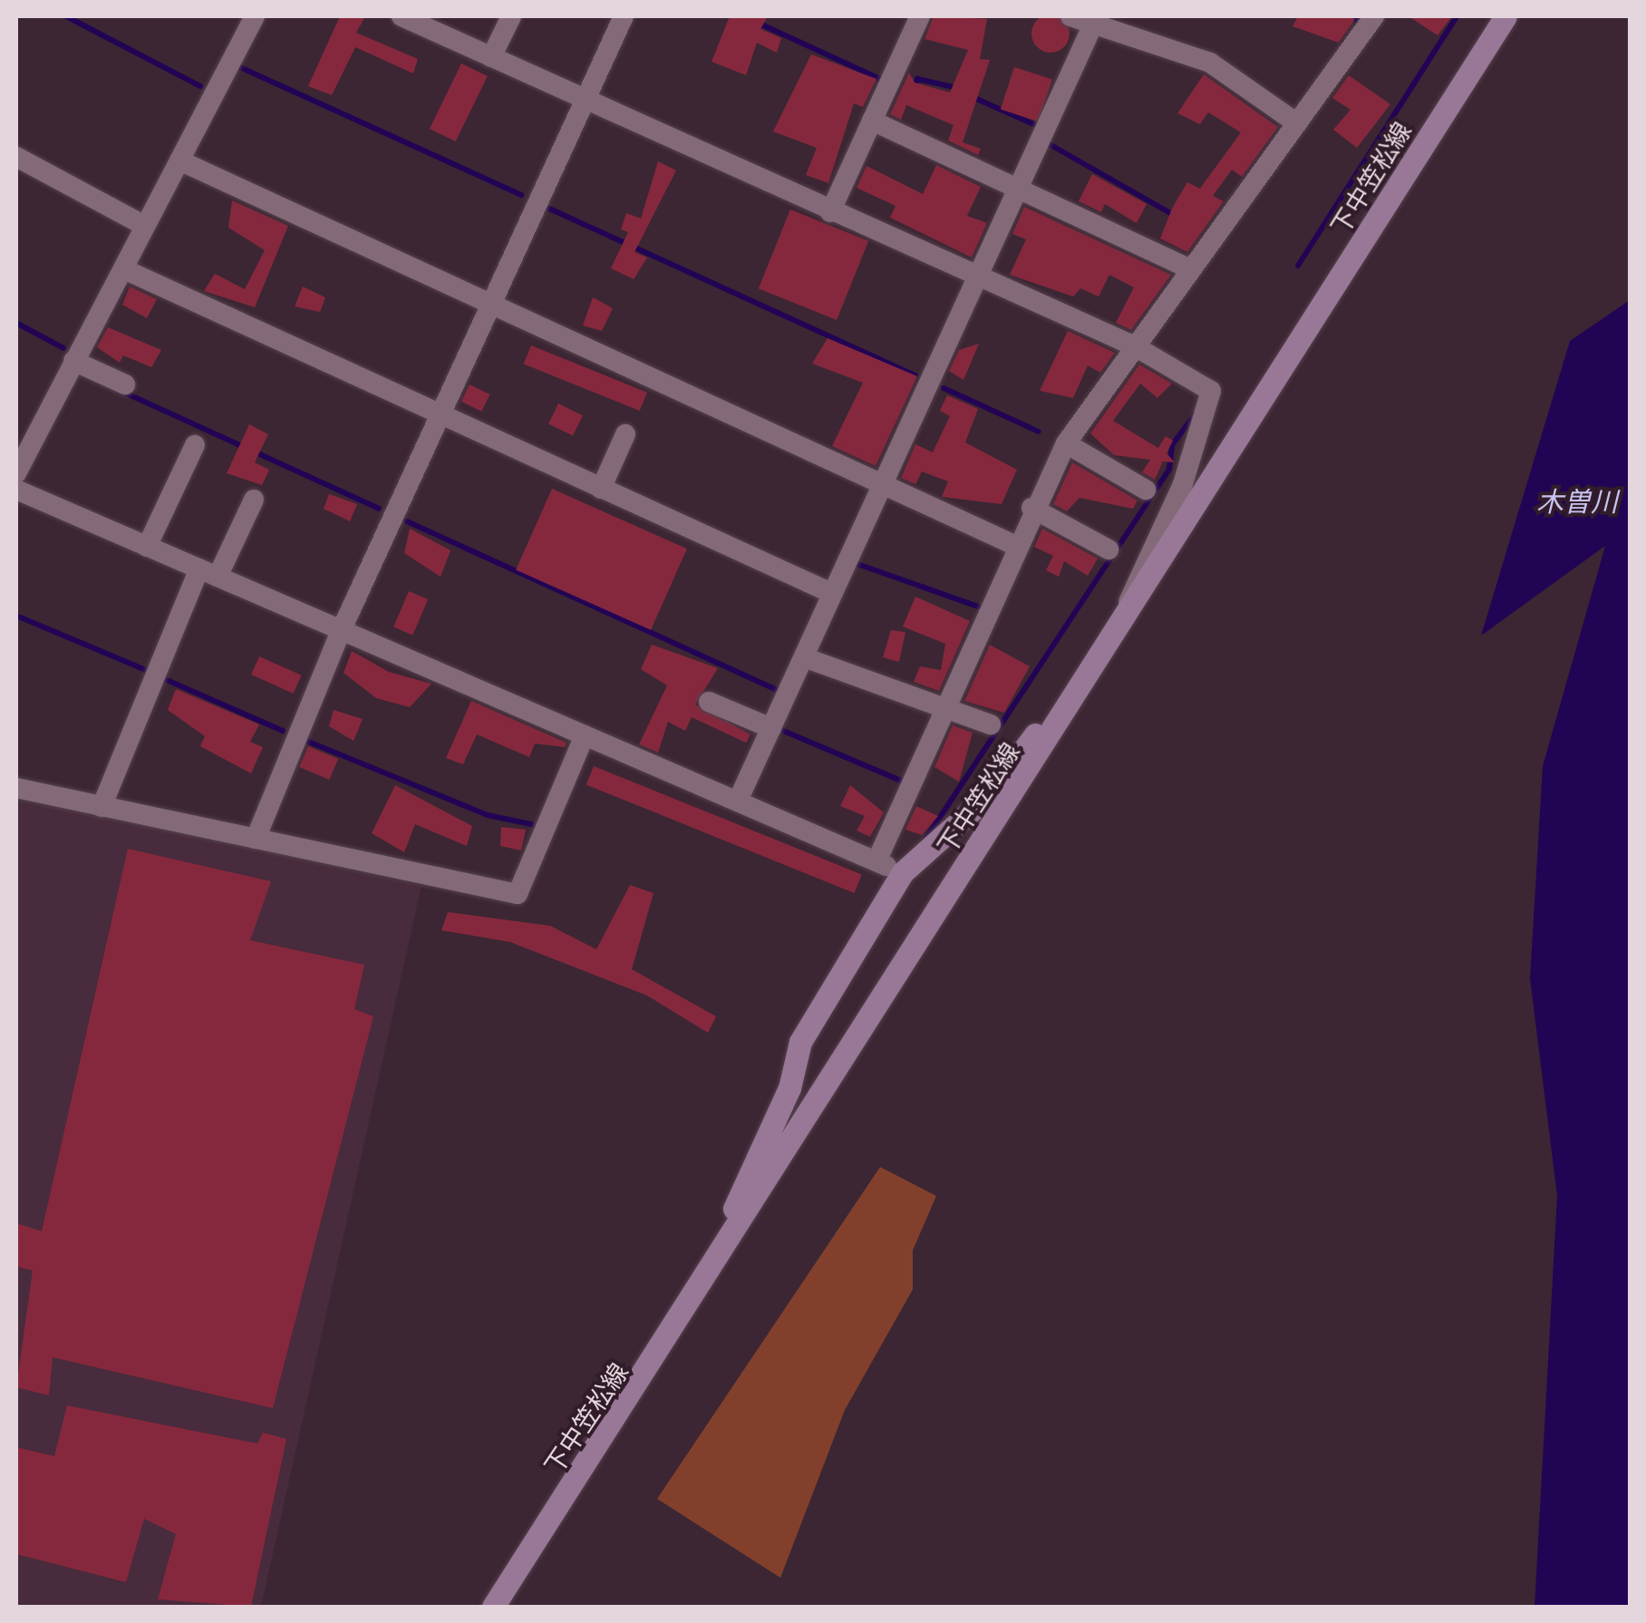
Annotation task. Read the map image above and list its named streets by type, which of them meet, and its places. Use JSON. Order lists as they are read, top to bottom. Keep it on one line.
{"streets":{"main road":["下中笠松線"]},"water":["木曽川"]}
